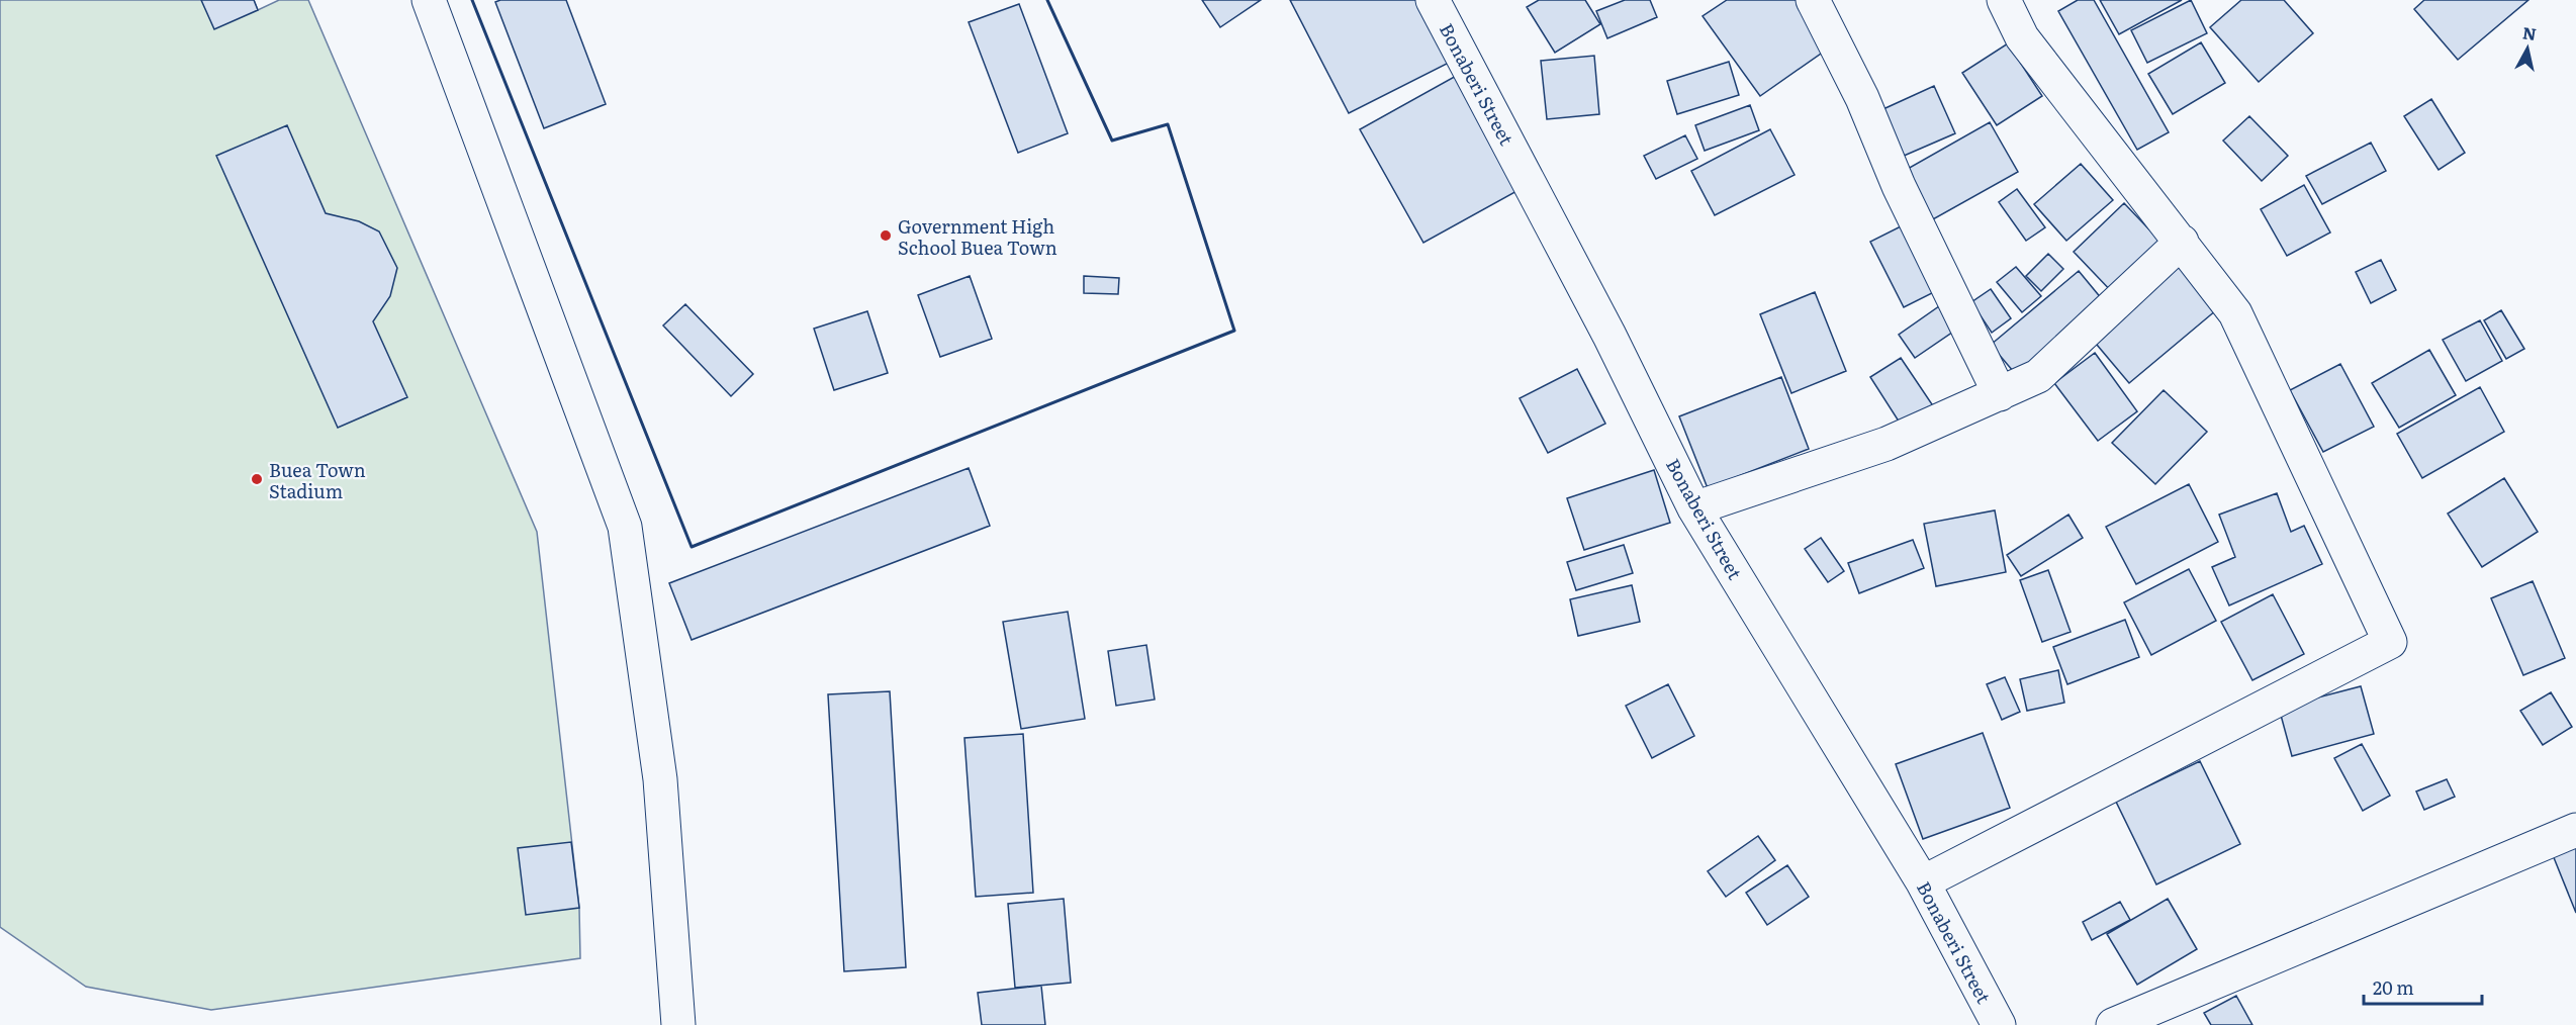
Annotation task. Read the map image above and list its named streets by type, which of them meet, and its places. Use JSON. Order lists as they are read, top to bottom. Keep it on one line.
{"streets":{"street":["Bonaberi Street"]},"places":["Government High School Buea Town","Buea Town Stadium"],"scale_bar":"20 m","north":"top"}
